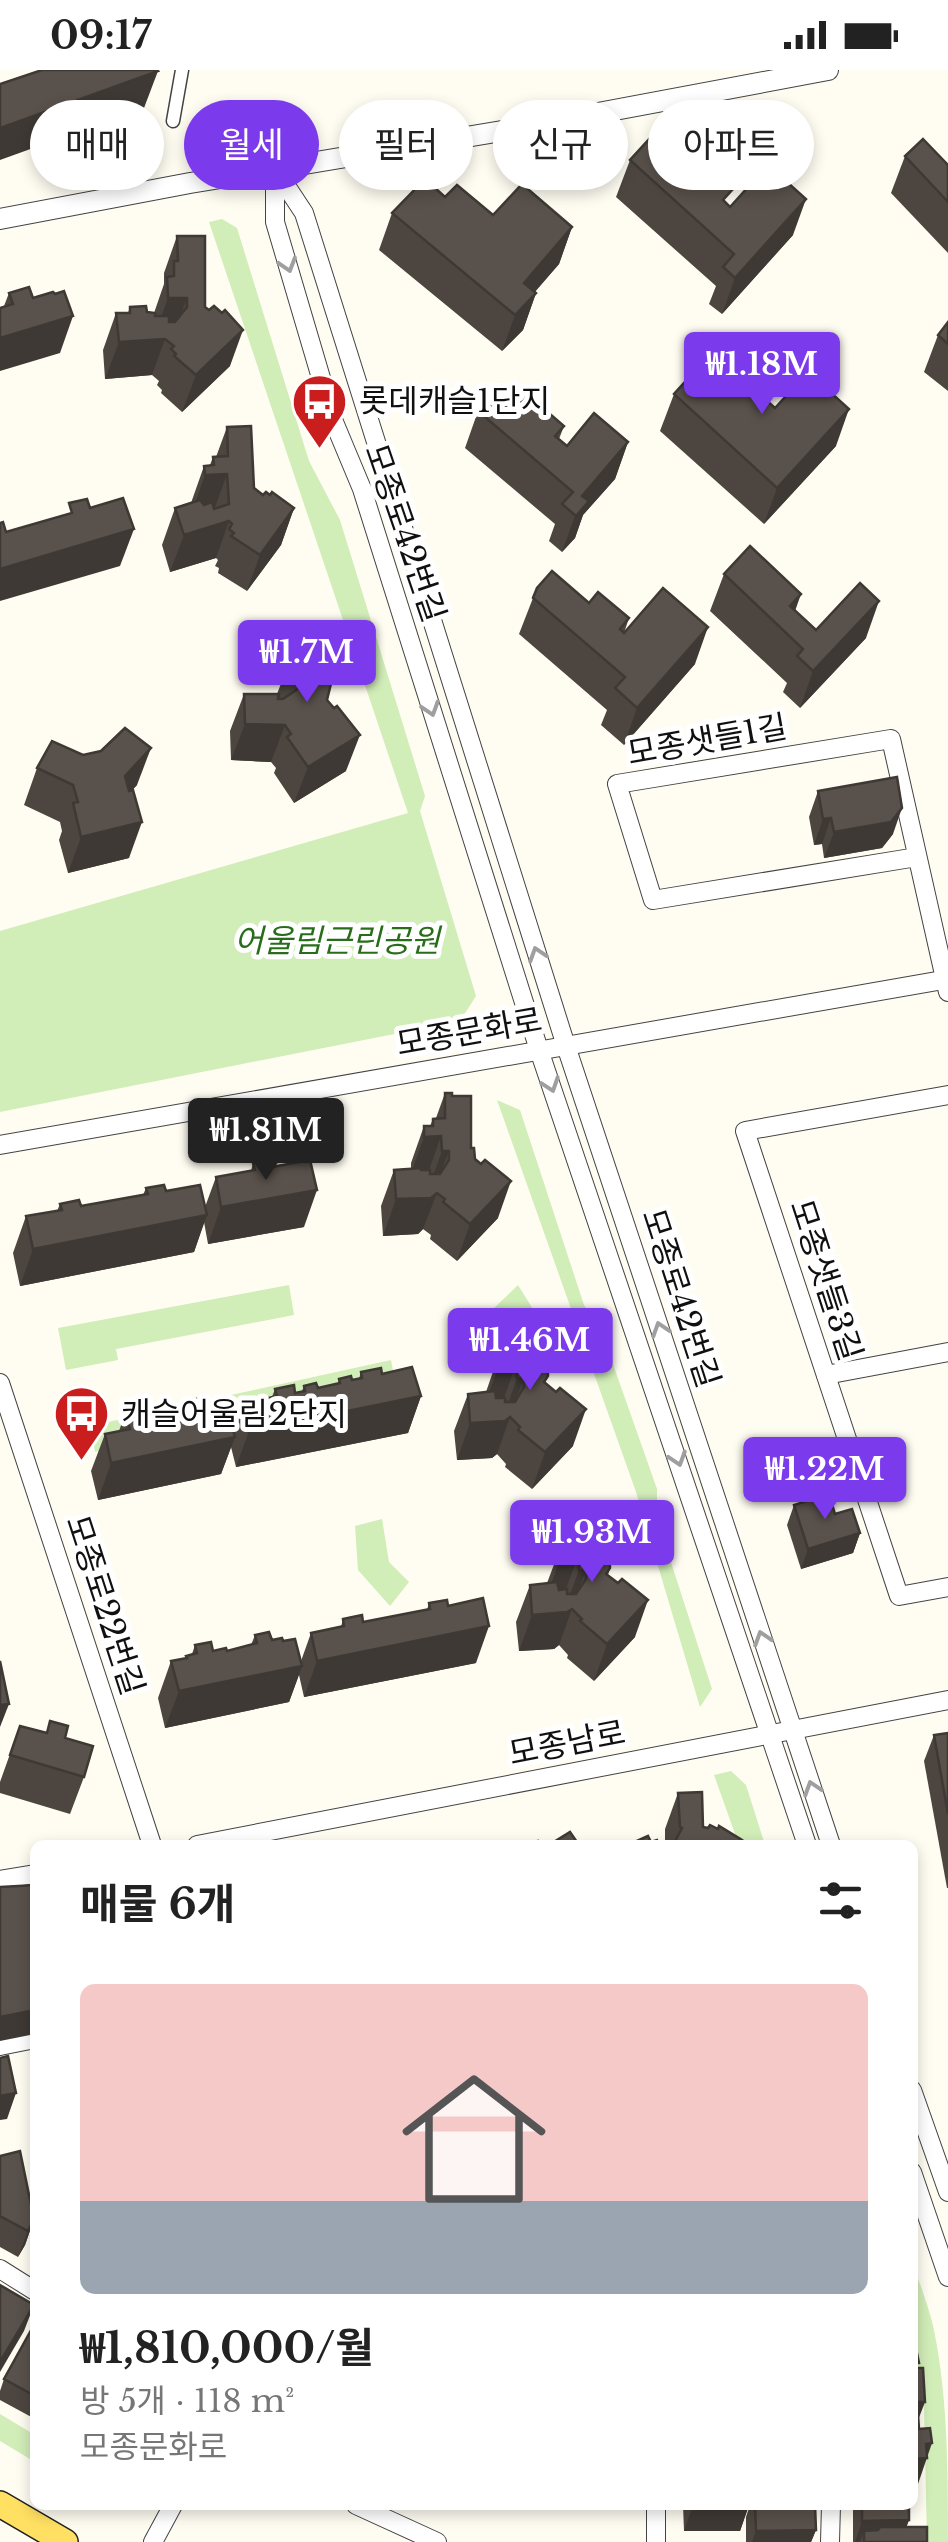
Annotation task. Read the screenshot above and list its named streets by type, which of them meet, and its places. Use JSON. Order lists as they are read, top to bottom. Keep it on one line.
{"streets":{"street":["모종로42번길","모종샛들1길","모종문화로","모종샛들3길","모종로22번길","모종남로"]},"crossings":[["모종로42번길","모종문화로"],["모종로42번길","모종남로"],["모종샛들1길","모종문화로"]],"parks":["어울림근린공원"],"places":{"bus stop":["롯데캐슬1단지","캐슬어울림2단지"]},"page":{"status":"09:17","chip":["매매","월세","필터","신규","아파트"],"price":["₩1.18M","₩1.7M","₩1.81M","₩1.46M","₩1.22M","₩1.93M"],"heading":"매물 6개","list":[{"name":"₩1,810,000/월","note":"방 5개 · 118 m² · 모종문화로"}]}}
